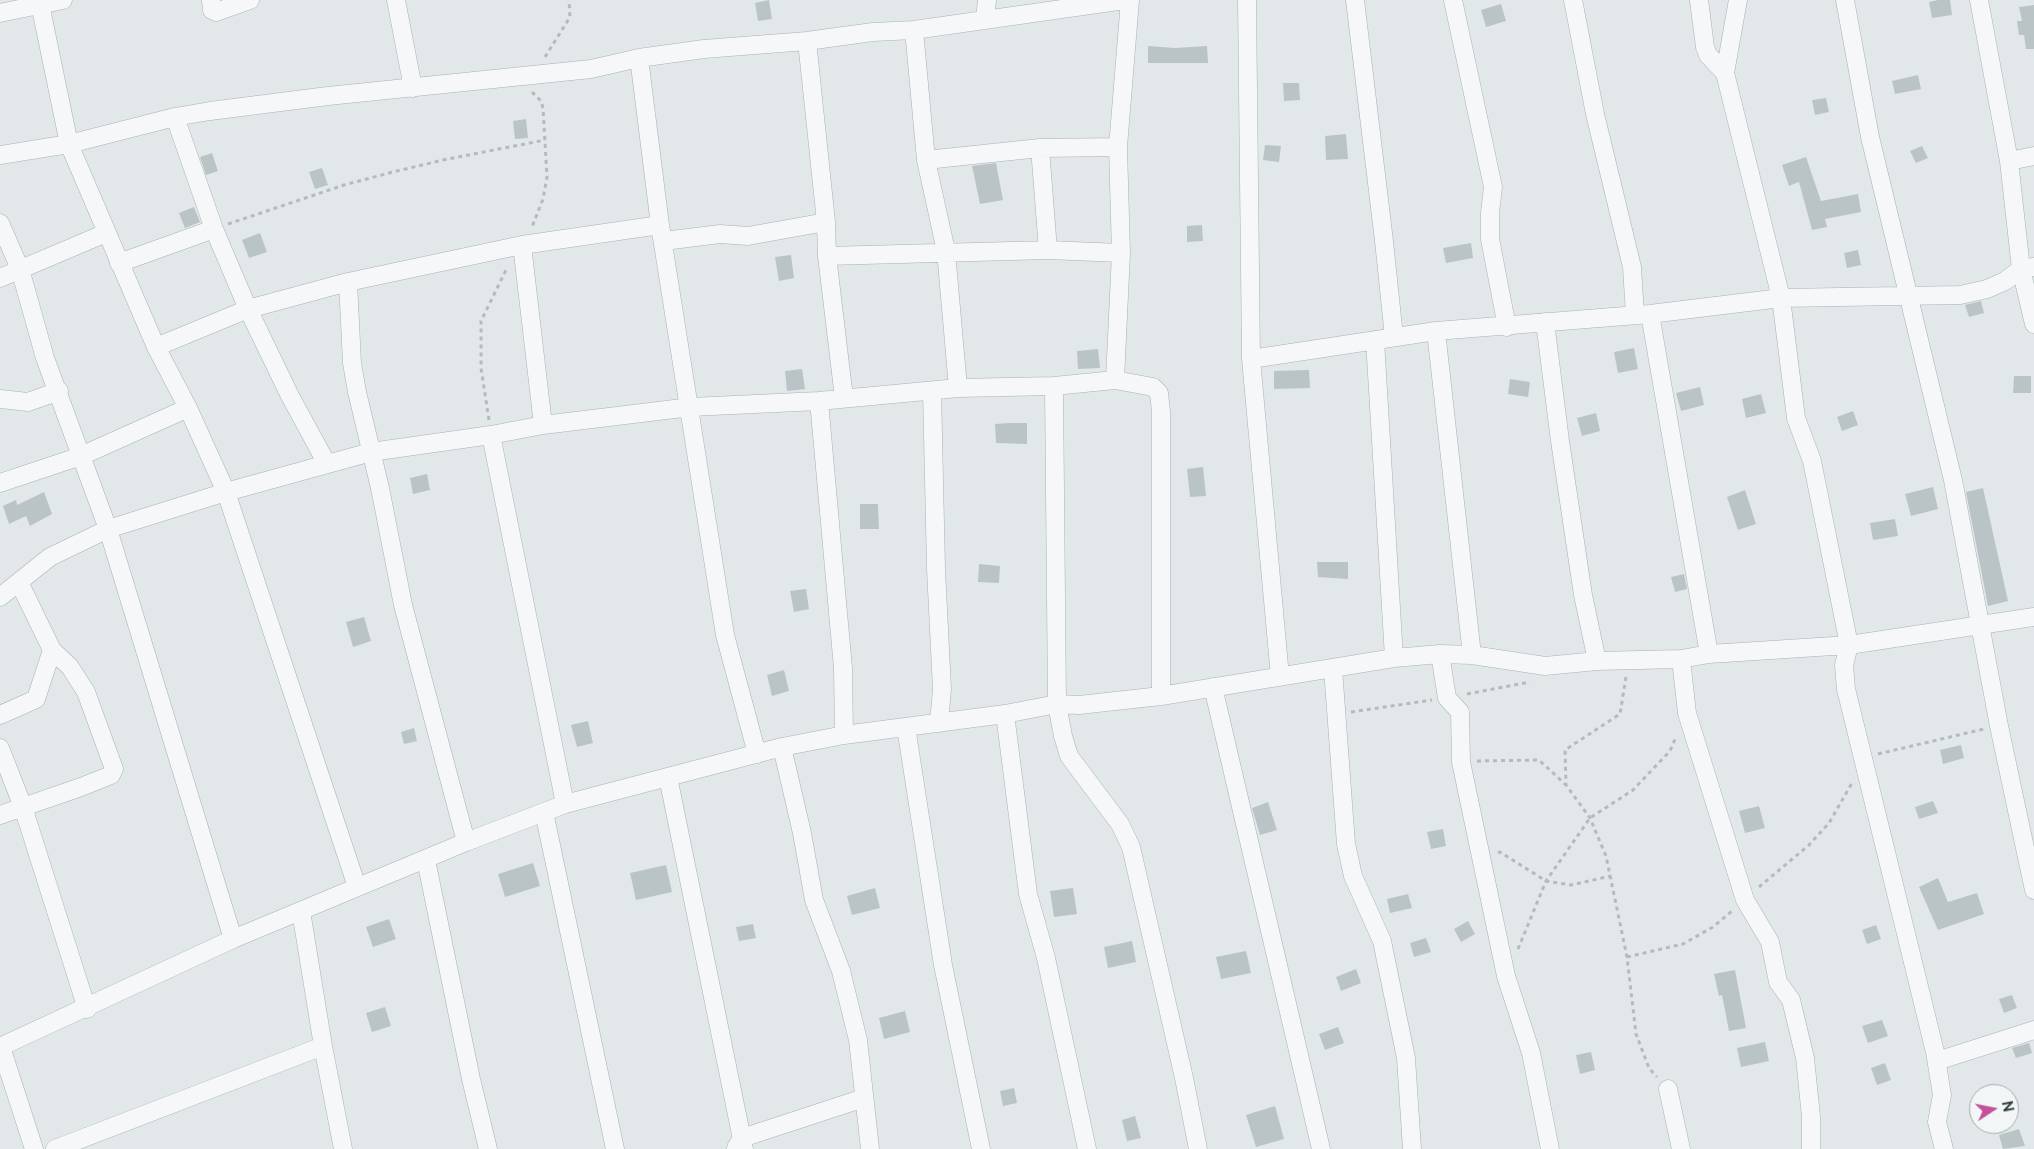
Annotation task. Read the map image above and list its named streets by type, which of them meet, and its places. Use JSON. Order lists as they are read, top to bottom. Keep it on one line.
{"north":"right"}
